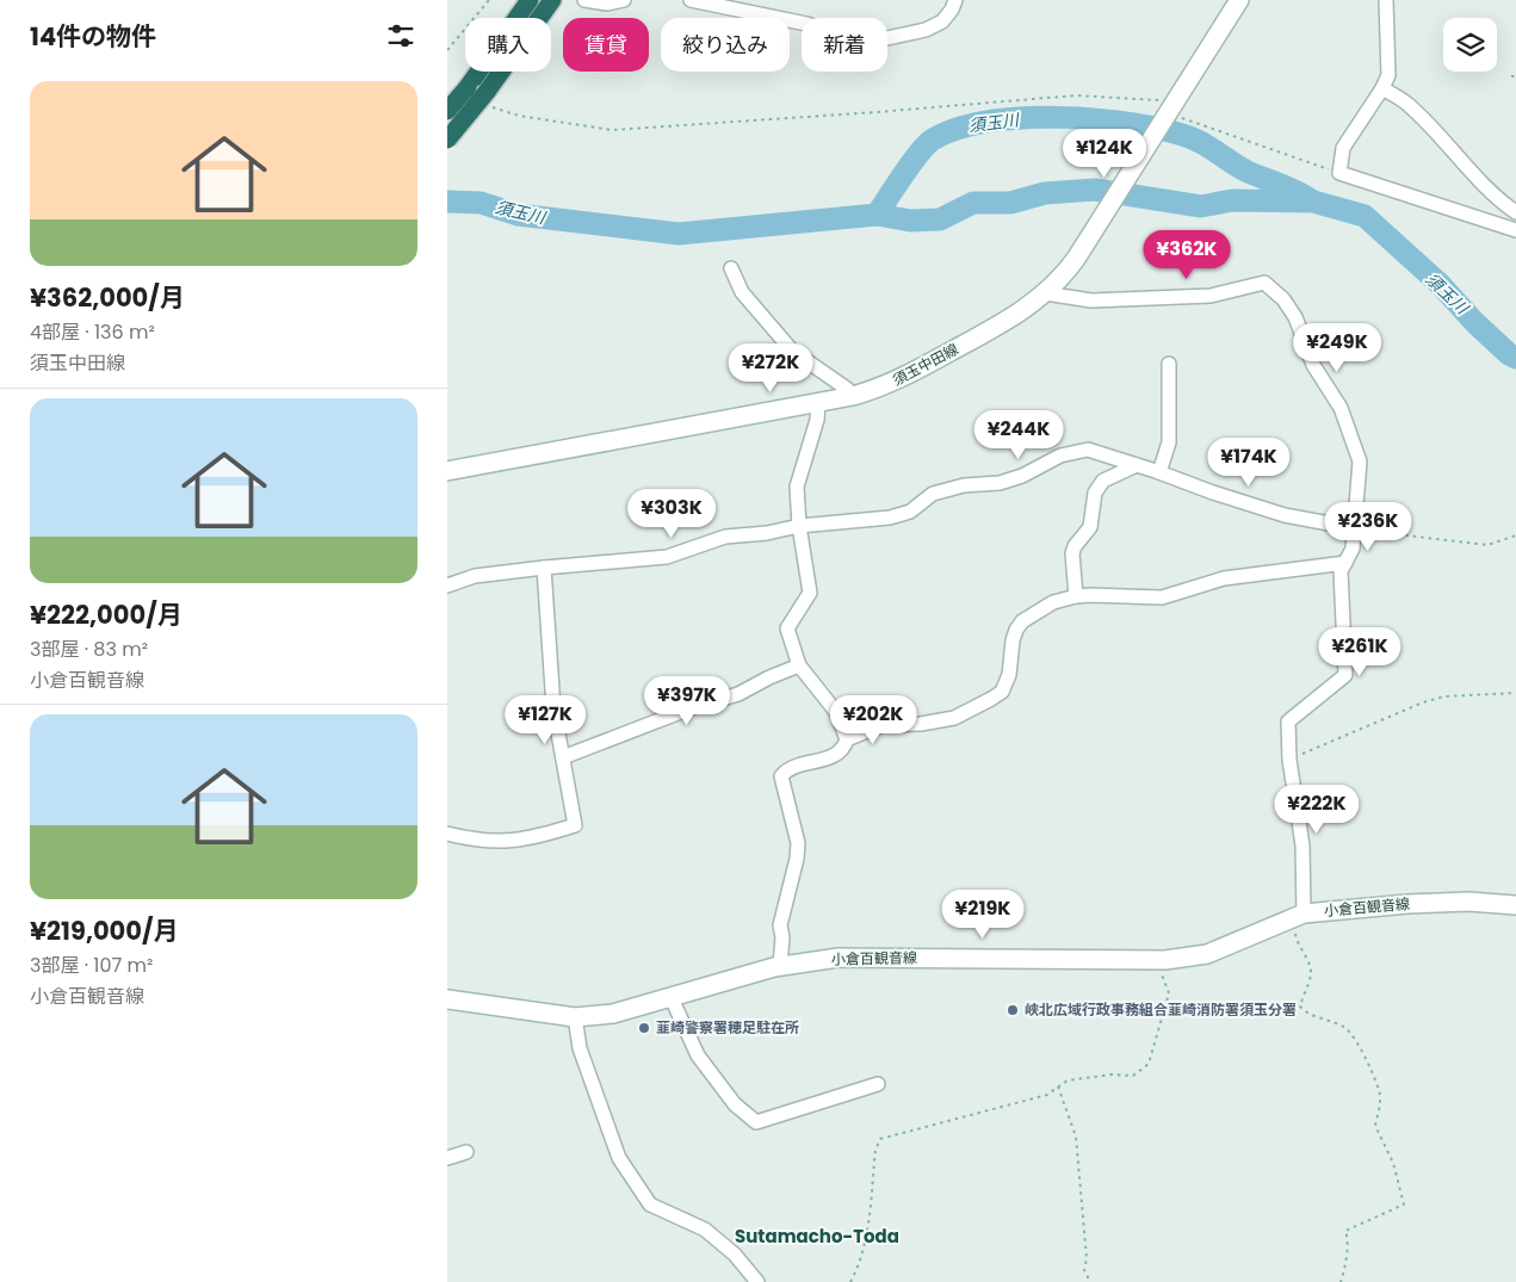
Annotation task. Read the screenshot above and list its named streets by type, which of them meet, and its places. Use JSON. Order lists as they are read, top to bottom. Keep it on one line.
{"streets":{"main road":["須玉中田線","小倉百観音線"]},"districts":["Sutamacho-Toda"],"water":["須玉川"],"places":["峡北広域行政事務組合韮崎消防署須玉分署","韮崎警察署穂足駐在所"],"page":{"heading":"14件の物件","chip":["購入","賃貸","絞り込み","新着"],"list":[{"name":"¥362,000/月","note":"4部屋 · 136 m² · 須玉中田線"},{"name":"¥222,000/月","note":"3部屋 · 83 m² · 小倉百観音線"},{"name":"¥219,000/月","note":"3部屋 · 107 m² · 小倉百観音線"}],"price":["¥124K","¥362K","¥249K","¥272K","¥244K","¥174K","¥303K","¥236K","¥261K","¥397K","¥127K","¥202K","¥222K","¥219K"]}}
